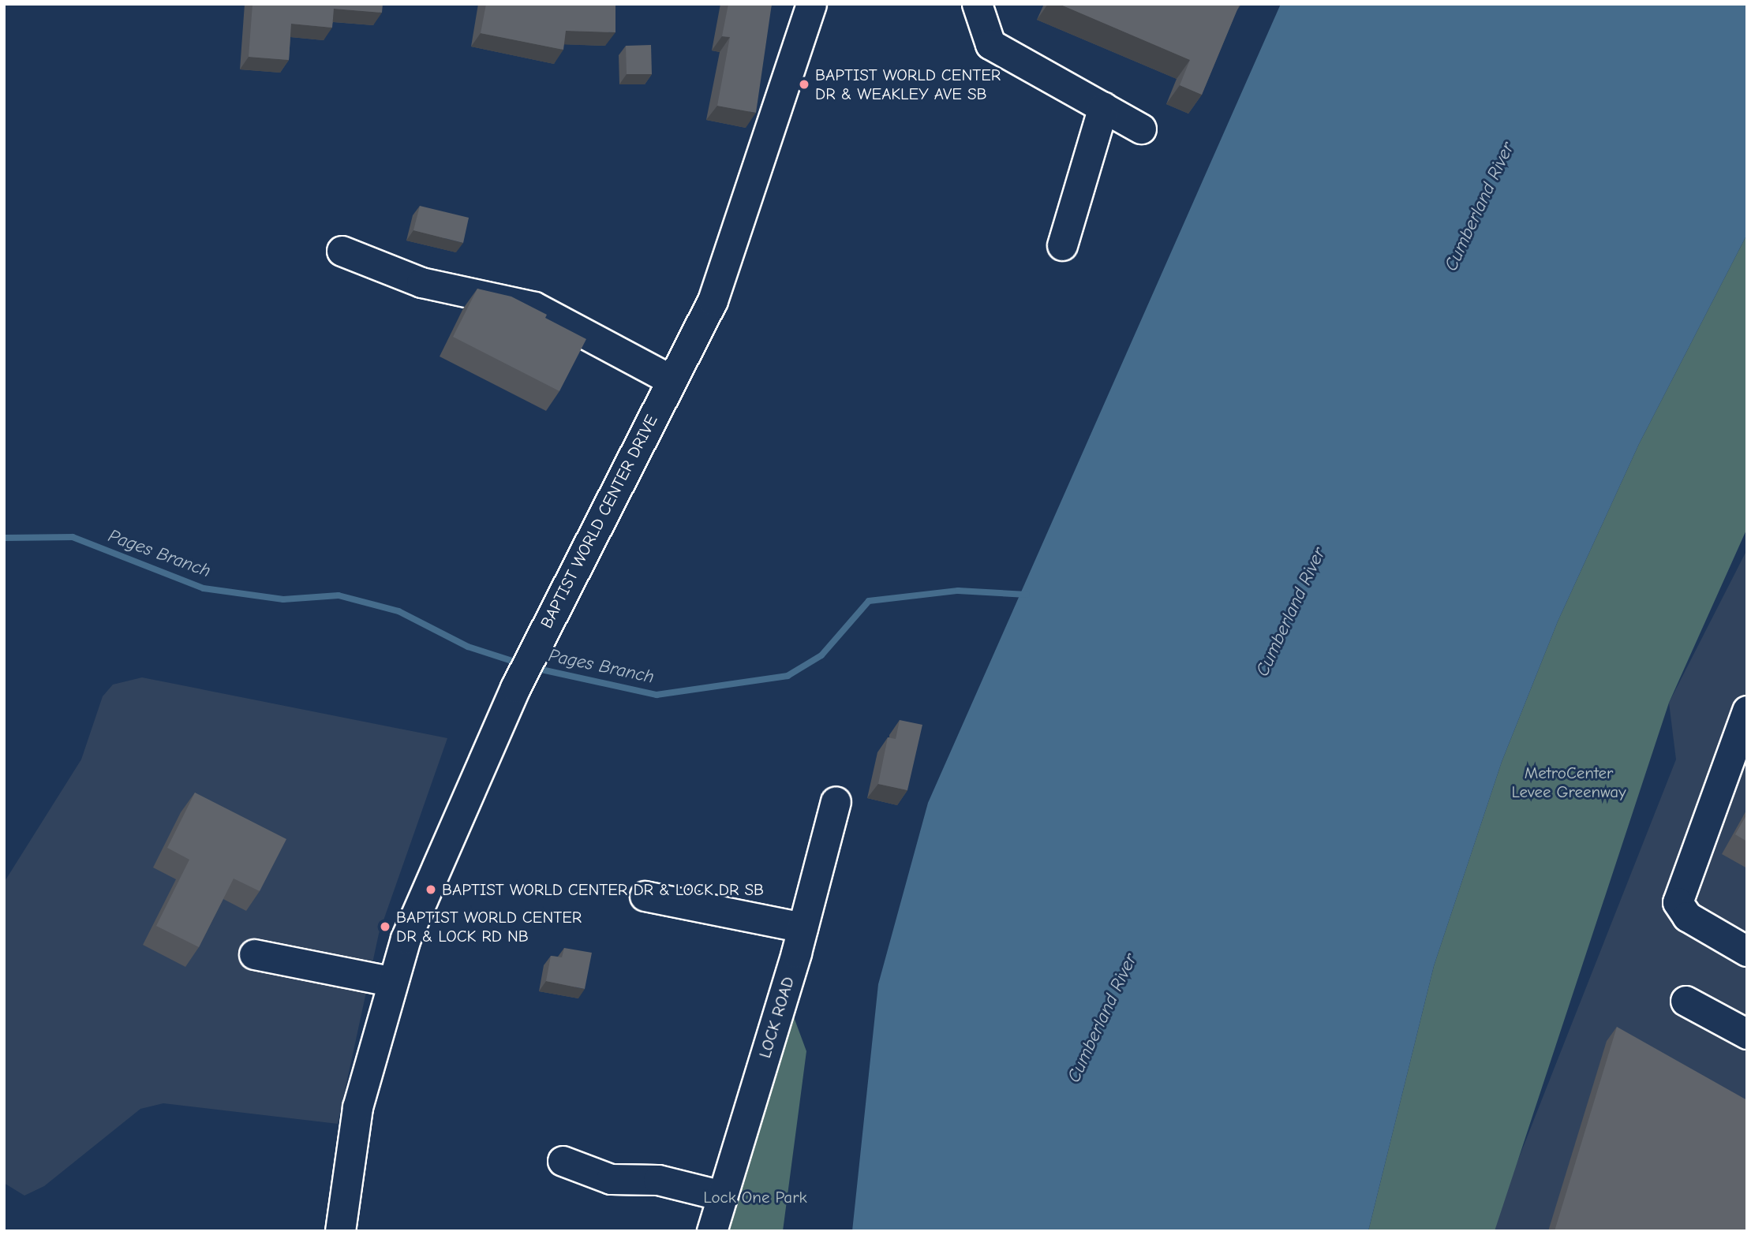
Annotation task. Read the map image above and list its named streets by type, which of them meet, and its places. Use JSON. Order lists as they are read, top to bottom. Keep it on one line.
{"streets":{"street":["BAPTIST WORLD CENTER DRIVE","LOCK ROAD"]},"water":["Cumberland River","Pages Branch"],"parks":["MetroCenter Levee Greenway","Lock One Park"],"places":["BAPTIST WORLD CENTER DR & WEAKLEY AVE SB","BAPTIST WORLD CENTER DR & LOCK DR SB","BAPTIST WORLD CENTER DR & LOCK RD NB"]}
